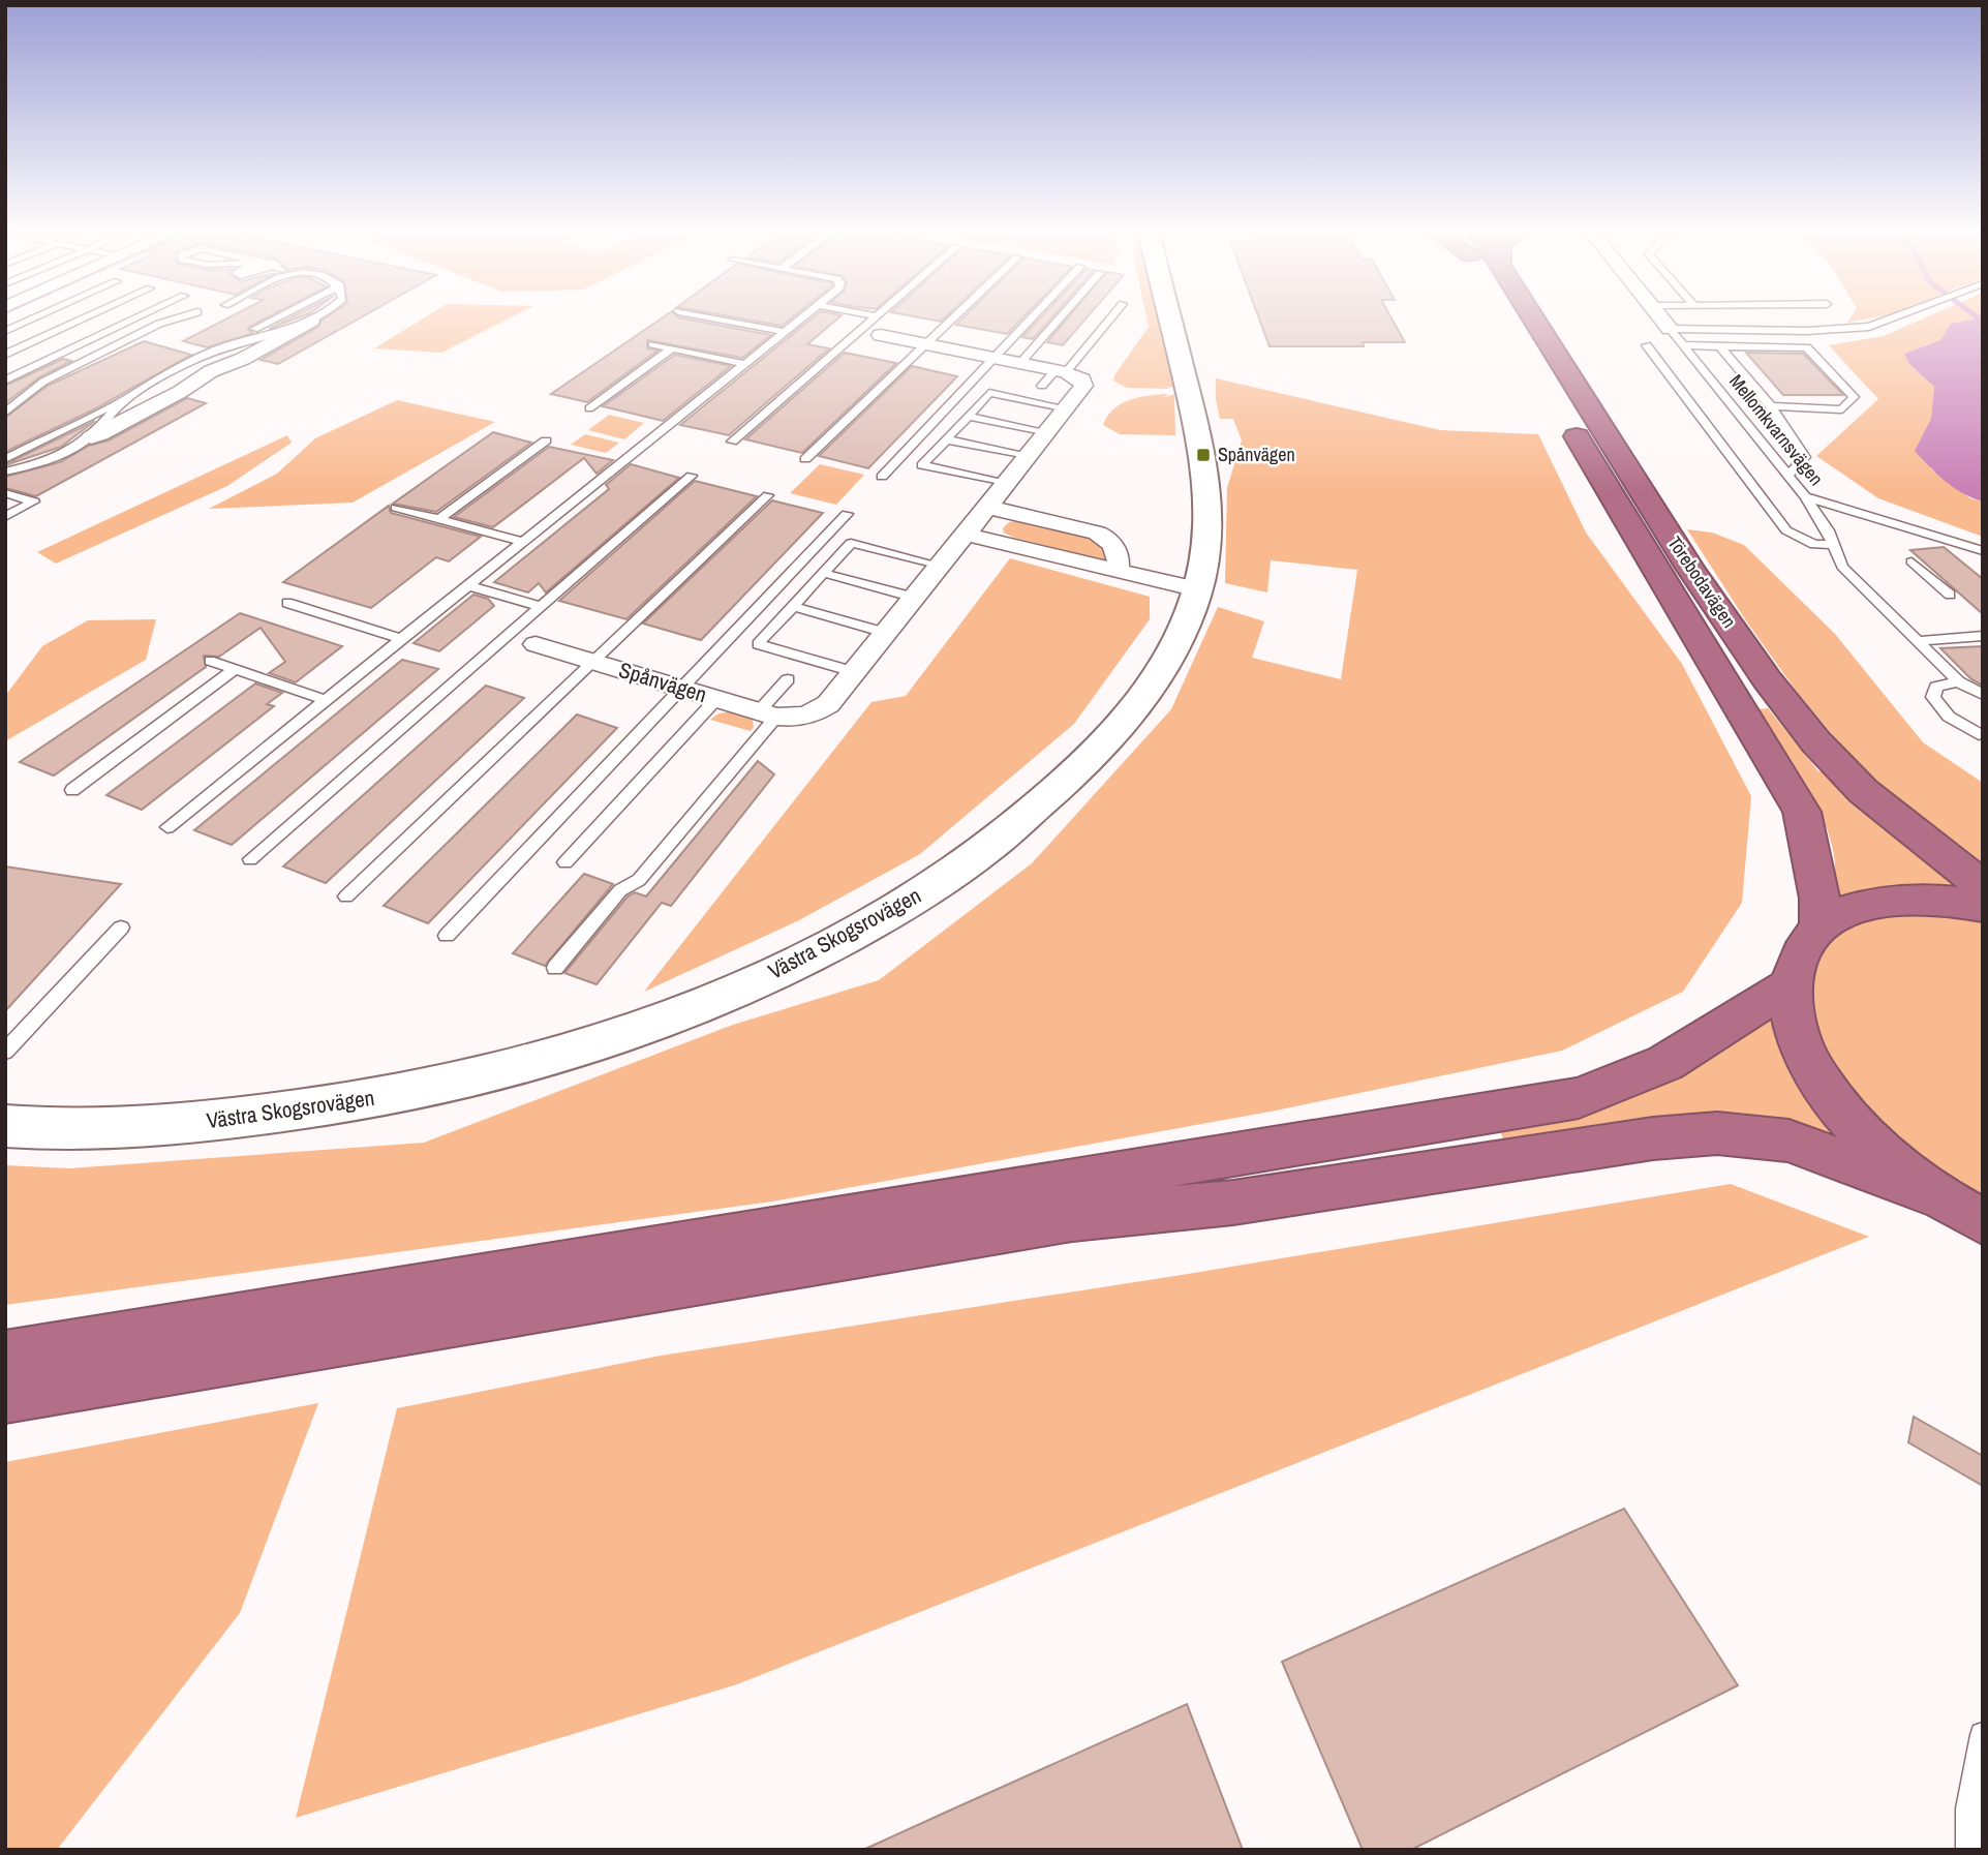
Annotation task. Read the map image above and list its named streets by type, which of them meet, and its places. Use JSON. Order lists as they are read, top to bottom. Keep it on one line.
{"streets":{"highway":["Törebodavägen"],"street":["Mellomkvarnsvägen","Spånvägen","Västra Skogsrovägen"]},"places":{"transit":["Spånvägen"]}}
